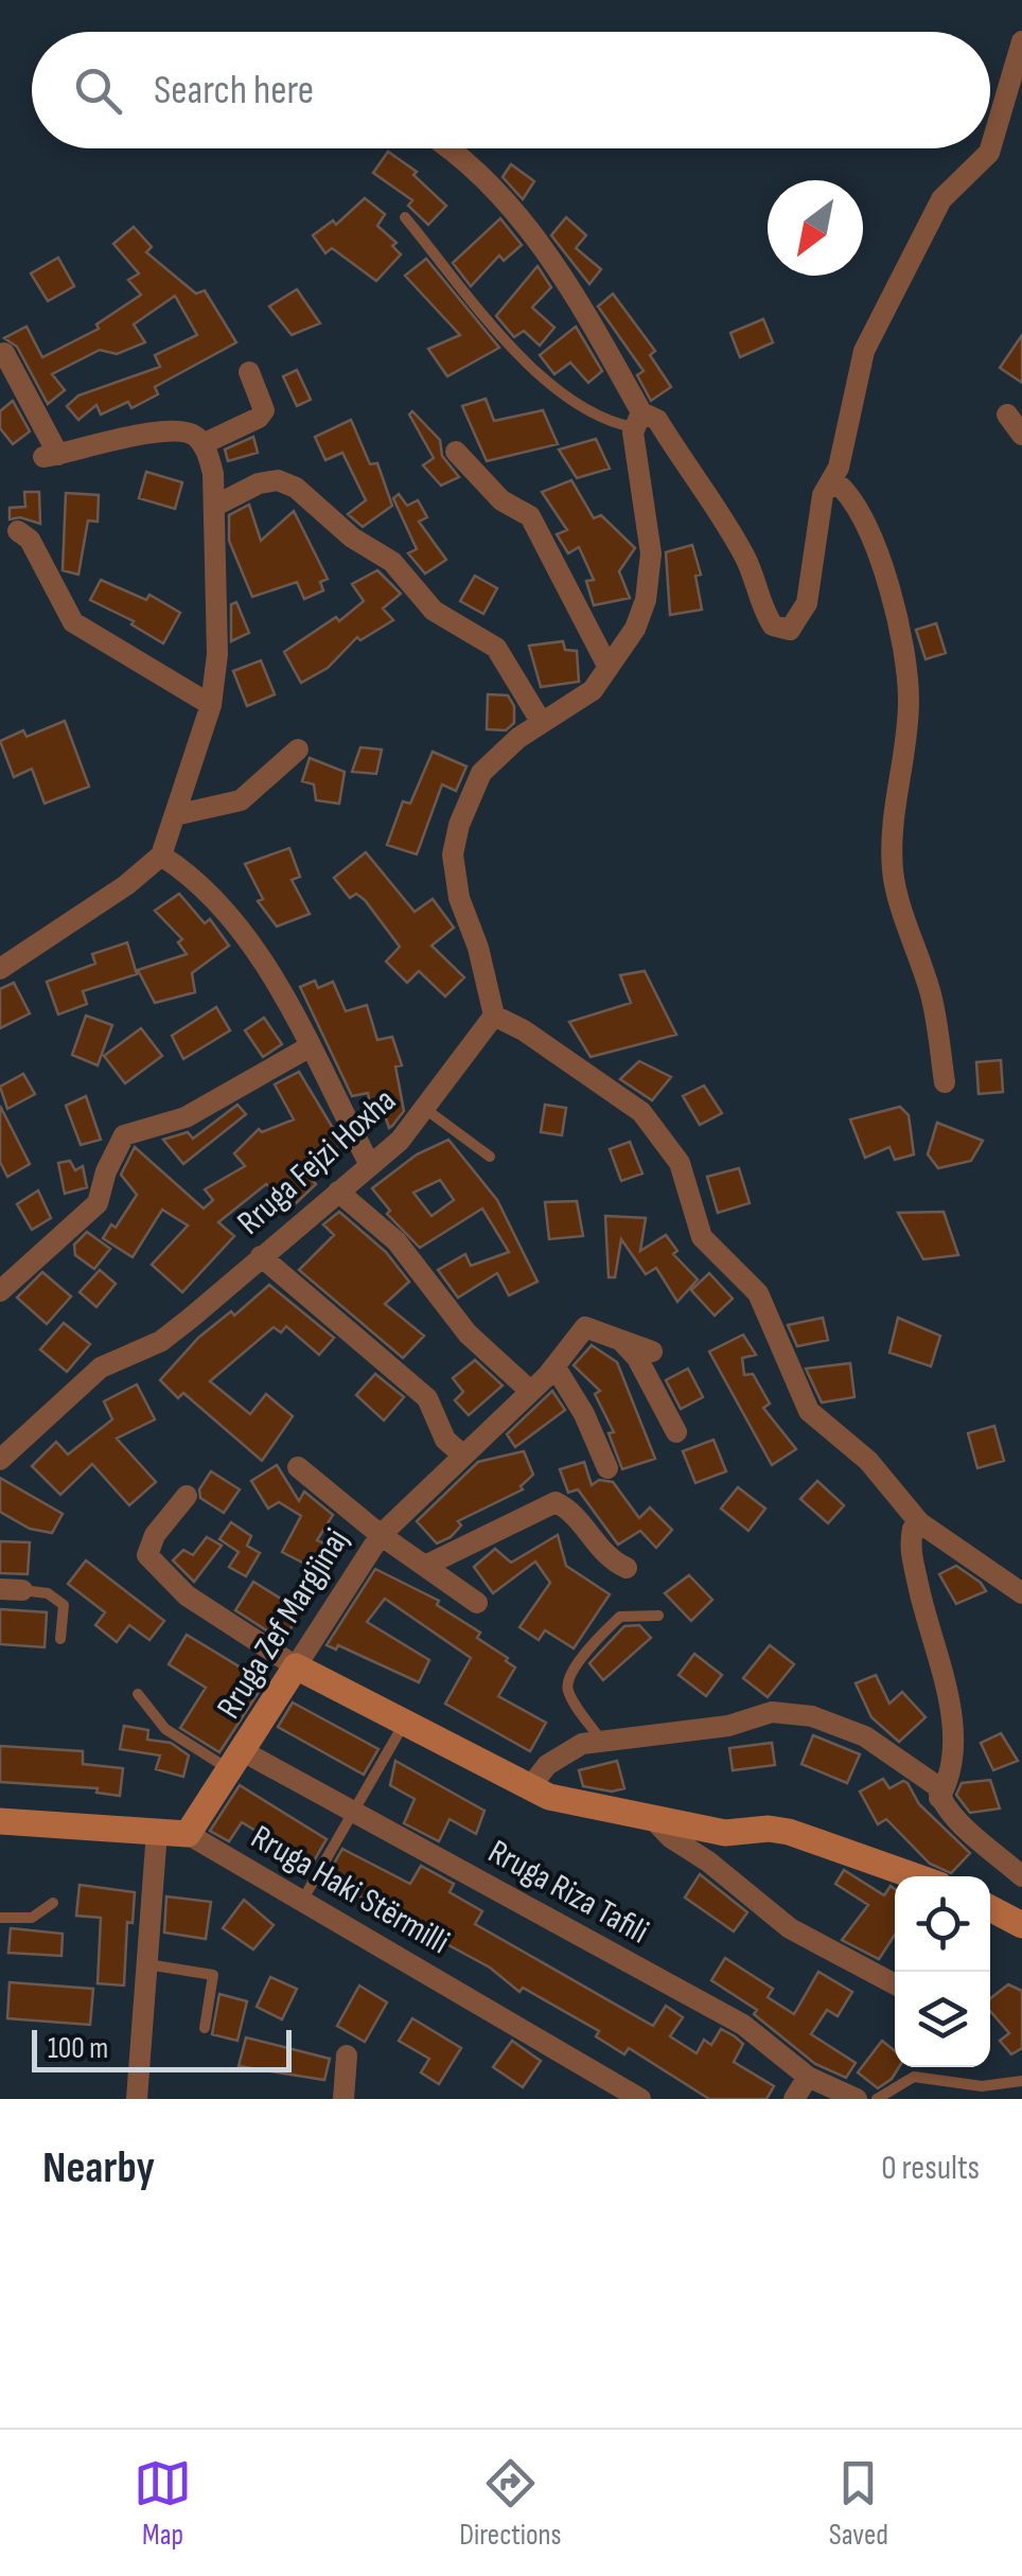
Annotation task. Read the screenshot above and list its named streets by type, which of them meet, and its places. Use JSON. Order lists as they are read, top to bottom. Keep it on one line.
{"streets":{"street":["Rruga Fejzi Hoxha","Rruga Zef Margjinaj","Rruga Haki Stërmilli","Rruga Riza Tafili"]},"crossings":[["Rruga Zef Margjinaj","Rruga Haki Stërmilli"],["Rruga Zef Margjinaj","Rruga Riza Tafili"]],"scale_bar":"100 m","north":"bottom left","page":{"search":"Search here","scale":"100 m","heading":["Nearby","0 results"],"nav":["Map","Directions","Saved"]}}
